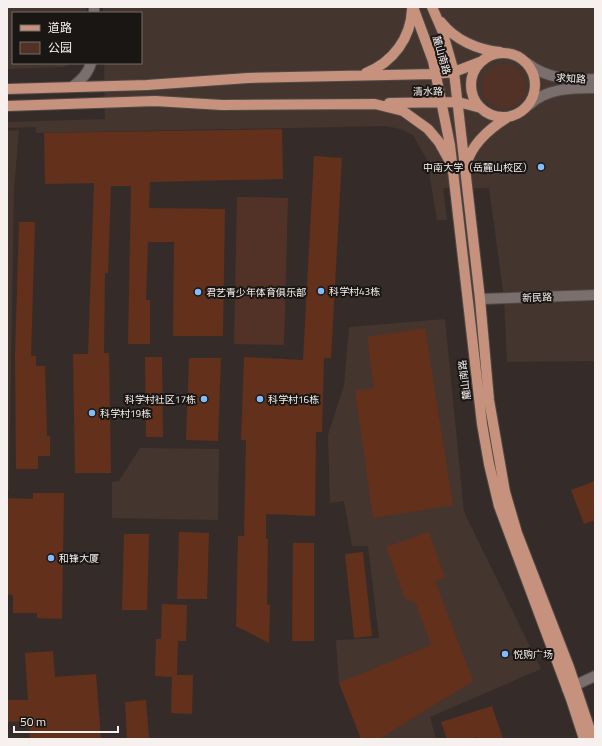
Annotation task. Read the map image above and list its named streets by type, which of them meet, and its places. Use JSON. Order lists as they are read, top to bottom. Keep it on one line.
{"streets":{"main road":["麓山南路","清水路"],"street":["求知路","新民路"]},"crossings":[["麓山南路","清水路"],["麓山南路","新民路"],["求知路","清水路"]],"places":["中南大学（岳麓山校区）","科学村43栋","君艺青少年体育俱乐部","科学村社区17栋","科学村16栋","科学村19栋","和锋大厦","悦购广场"],"legend":["道路","公园"],"scale_bar":"50 m"}
